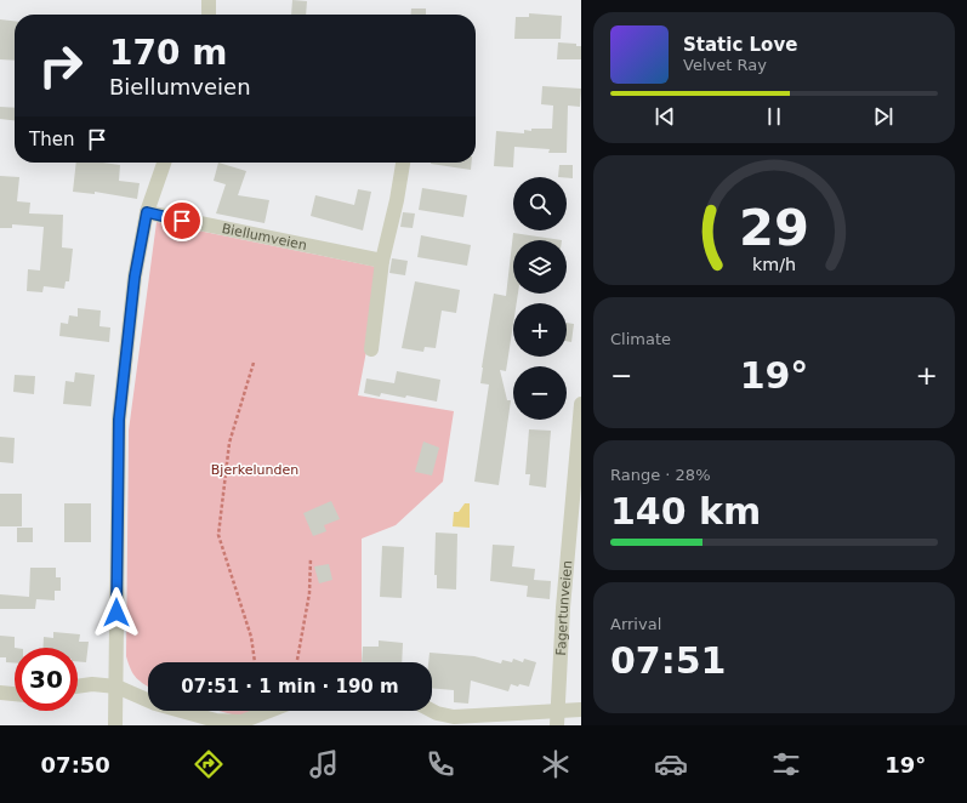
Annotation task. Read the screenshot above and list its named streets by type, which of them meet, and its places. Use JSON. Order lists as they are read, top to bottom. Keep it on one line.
{"streets":{"street":["Biellumveien","Fagertunveien"]},"parks":["Bjerkelunden"],"page":{"turn":["170 m","Biellumveien"],"song":["Static Love","Velvet Ray"],"then":"Then","map_buttons":["+","−"],"tile":["Climate",["Range · 28%","140 km"],["Arrival","07:51"]],"heat":["−","19°","+"],"limit":"30","trip":"07:51 · 1 min · 190 m","tabs":["07:50","19°"],"gauge":["29","km/h"]}}
